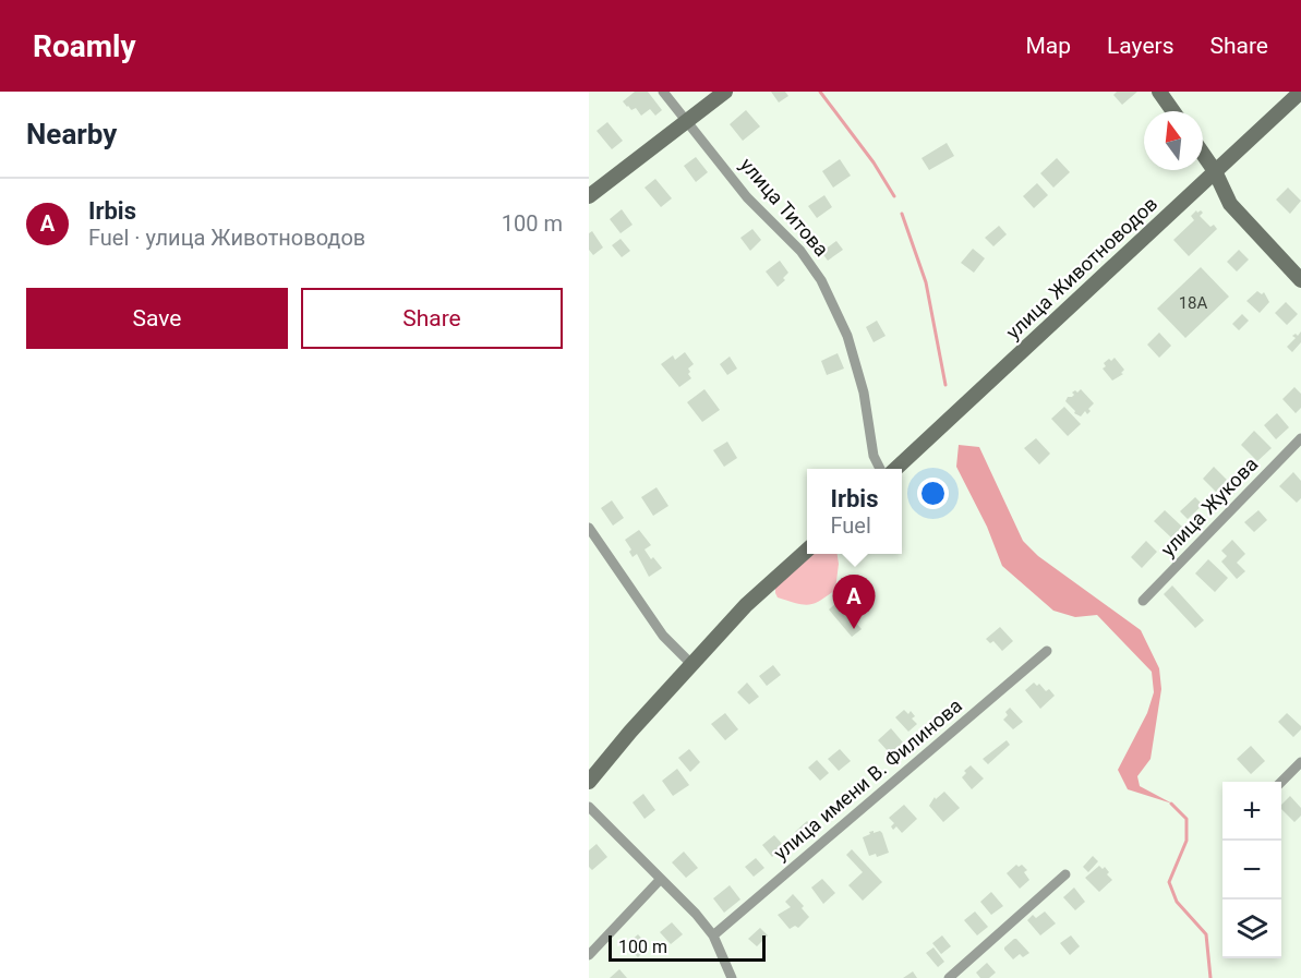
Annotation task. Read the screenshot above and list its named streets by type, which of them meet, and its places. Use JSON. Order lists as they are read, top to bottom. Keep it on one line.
{"streets":{"main road":["улица Животноводов"],"street":["улица Титова","улица Жукова","улица имени В. Филинова"]},"house_numbers":["18А"],"scale_bar":"100 m","north":"top","page":{"header":"Roamly","nav":["Map","Layers","Share"],"heading":"Nearby","list":[{"mark":"A","name":"Irbis","note":"Fuel · улица Животноводов","value":"100 m"}],"buttons":["Save","Share"],"popup":["Irbis","Fuel"],"pins":"A","map_buttons":["+","−"],"scale":"100 m"}}
